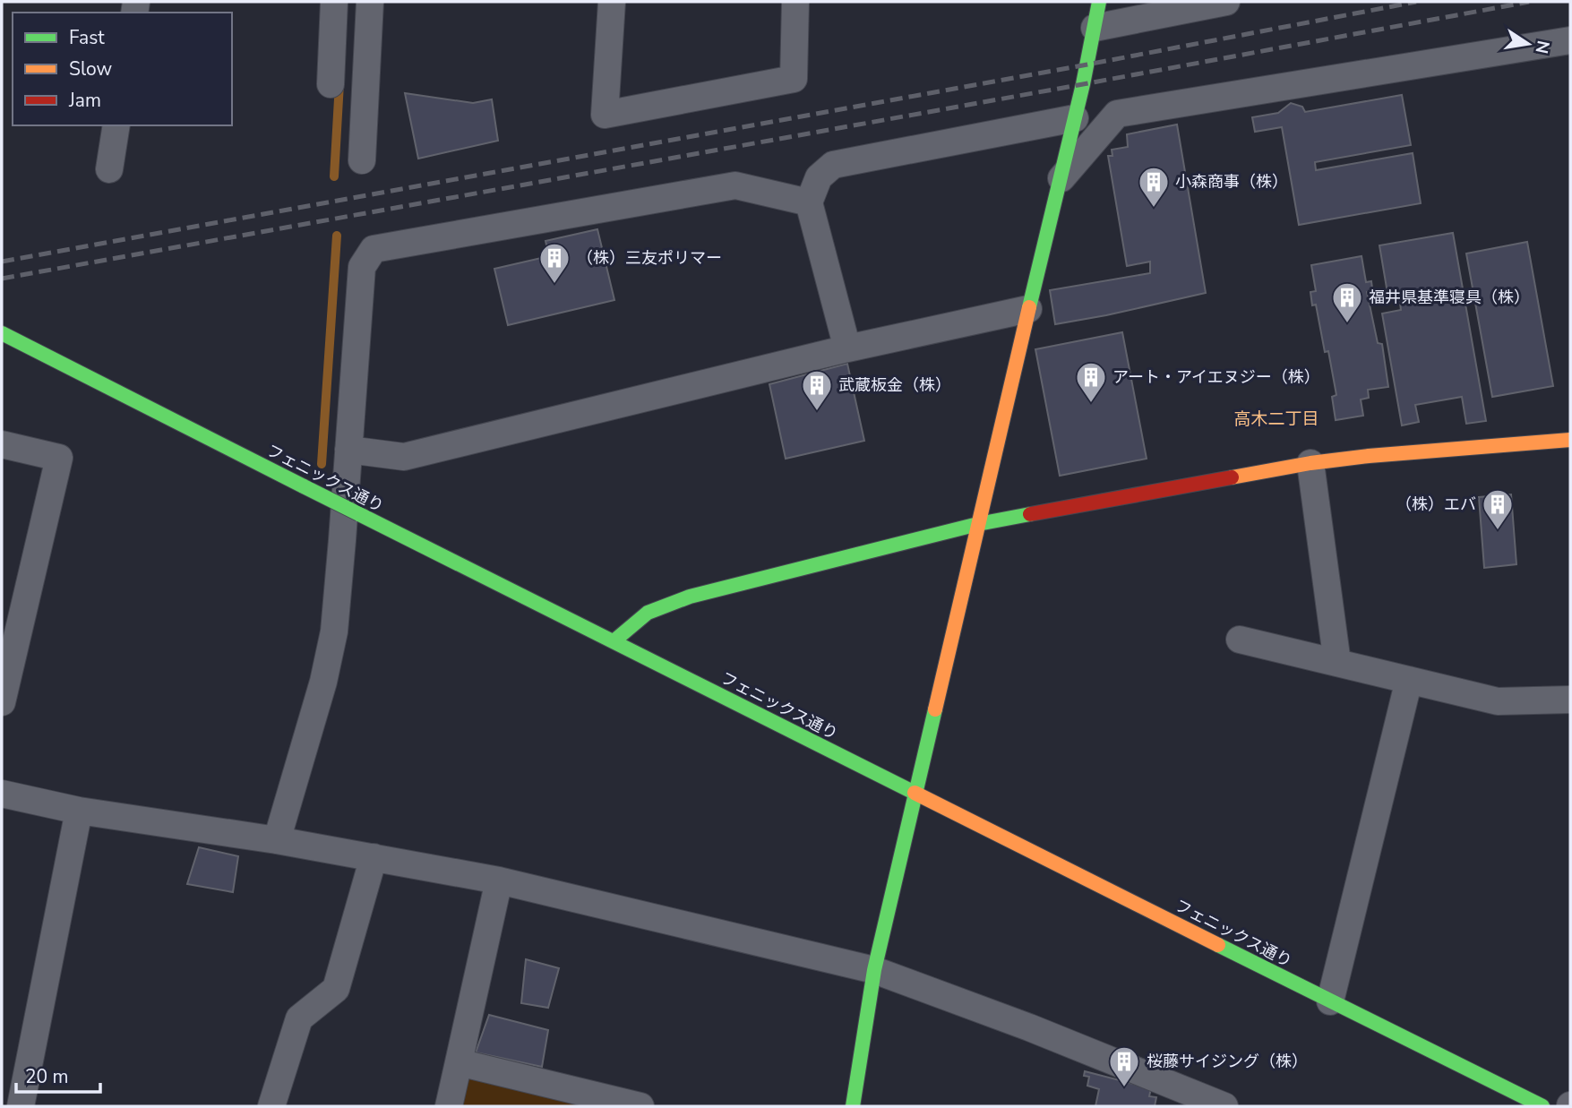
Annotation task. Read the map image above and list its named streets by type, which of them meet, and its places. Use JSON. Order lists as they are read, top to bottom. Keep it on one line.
{"streets":{"street":["フェニックス通り"]},"districts":["高木二丁目"],"places":{"building":["小森商事（株）","（株）三友ポリマー","福井県基準寝具（株）","アート・アイエヌジー（株）","武蔵板金（株）","（株）エバ","桜藤サイジング（株）"]},"legend":["Fast","Slow","Jam"],"scale_bar":"20 m","north":"right"}
